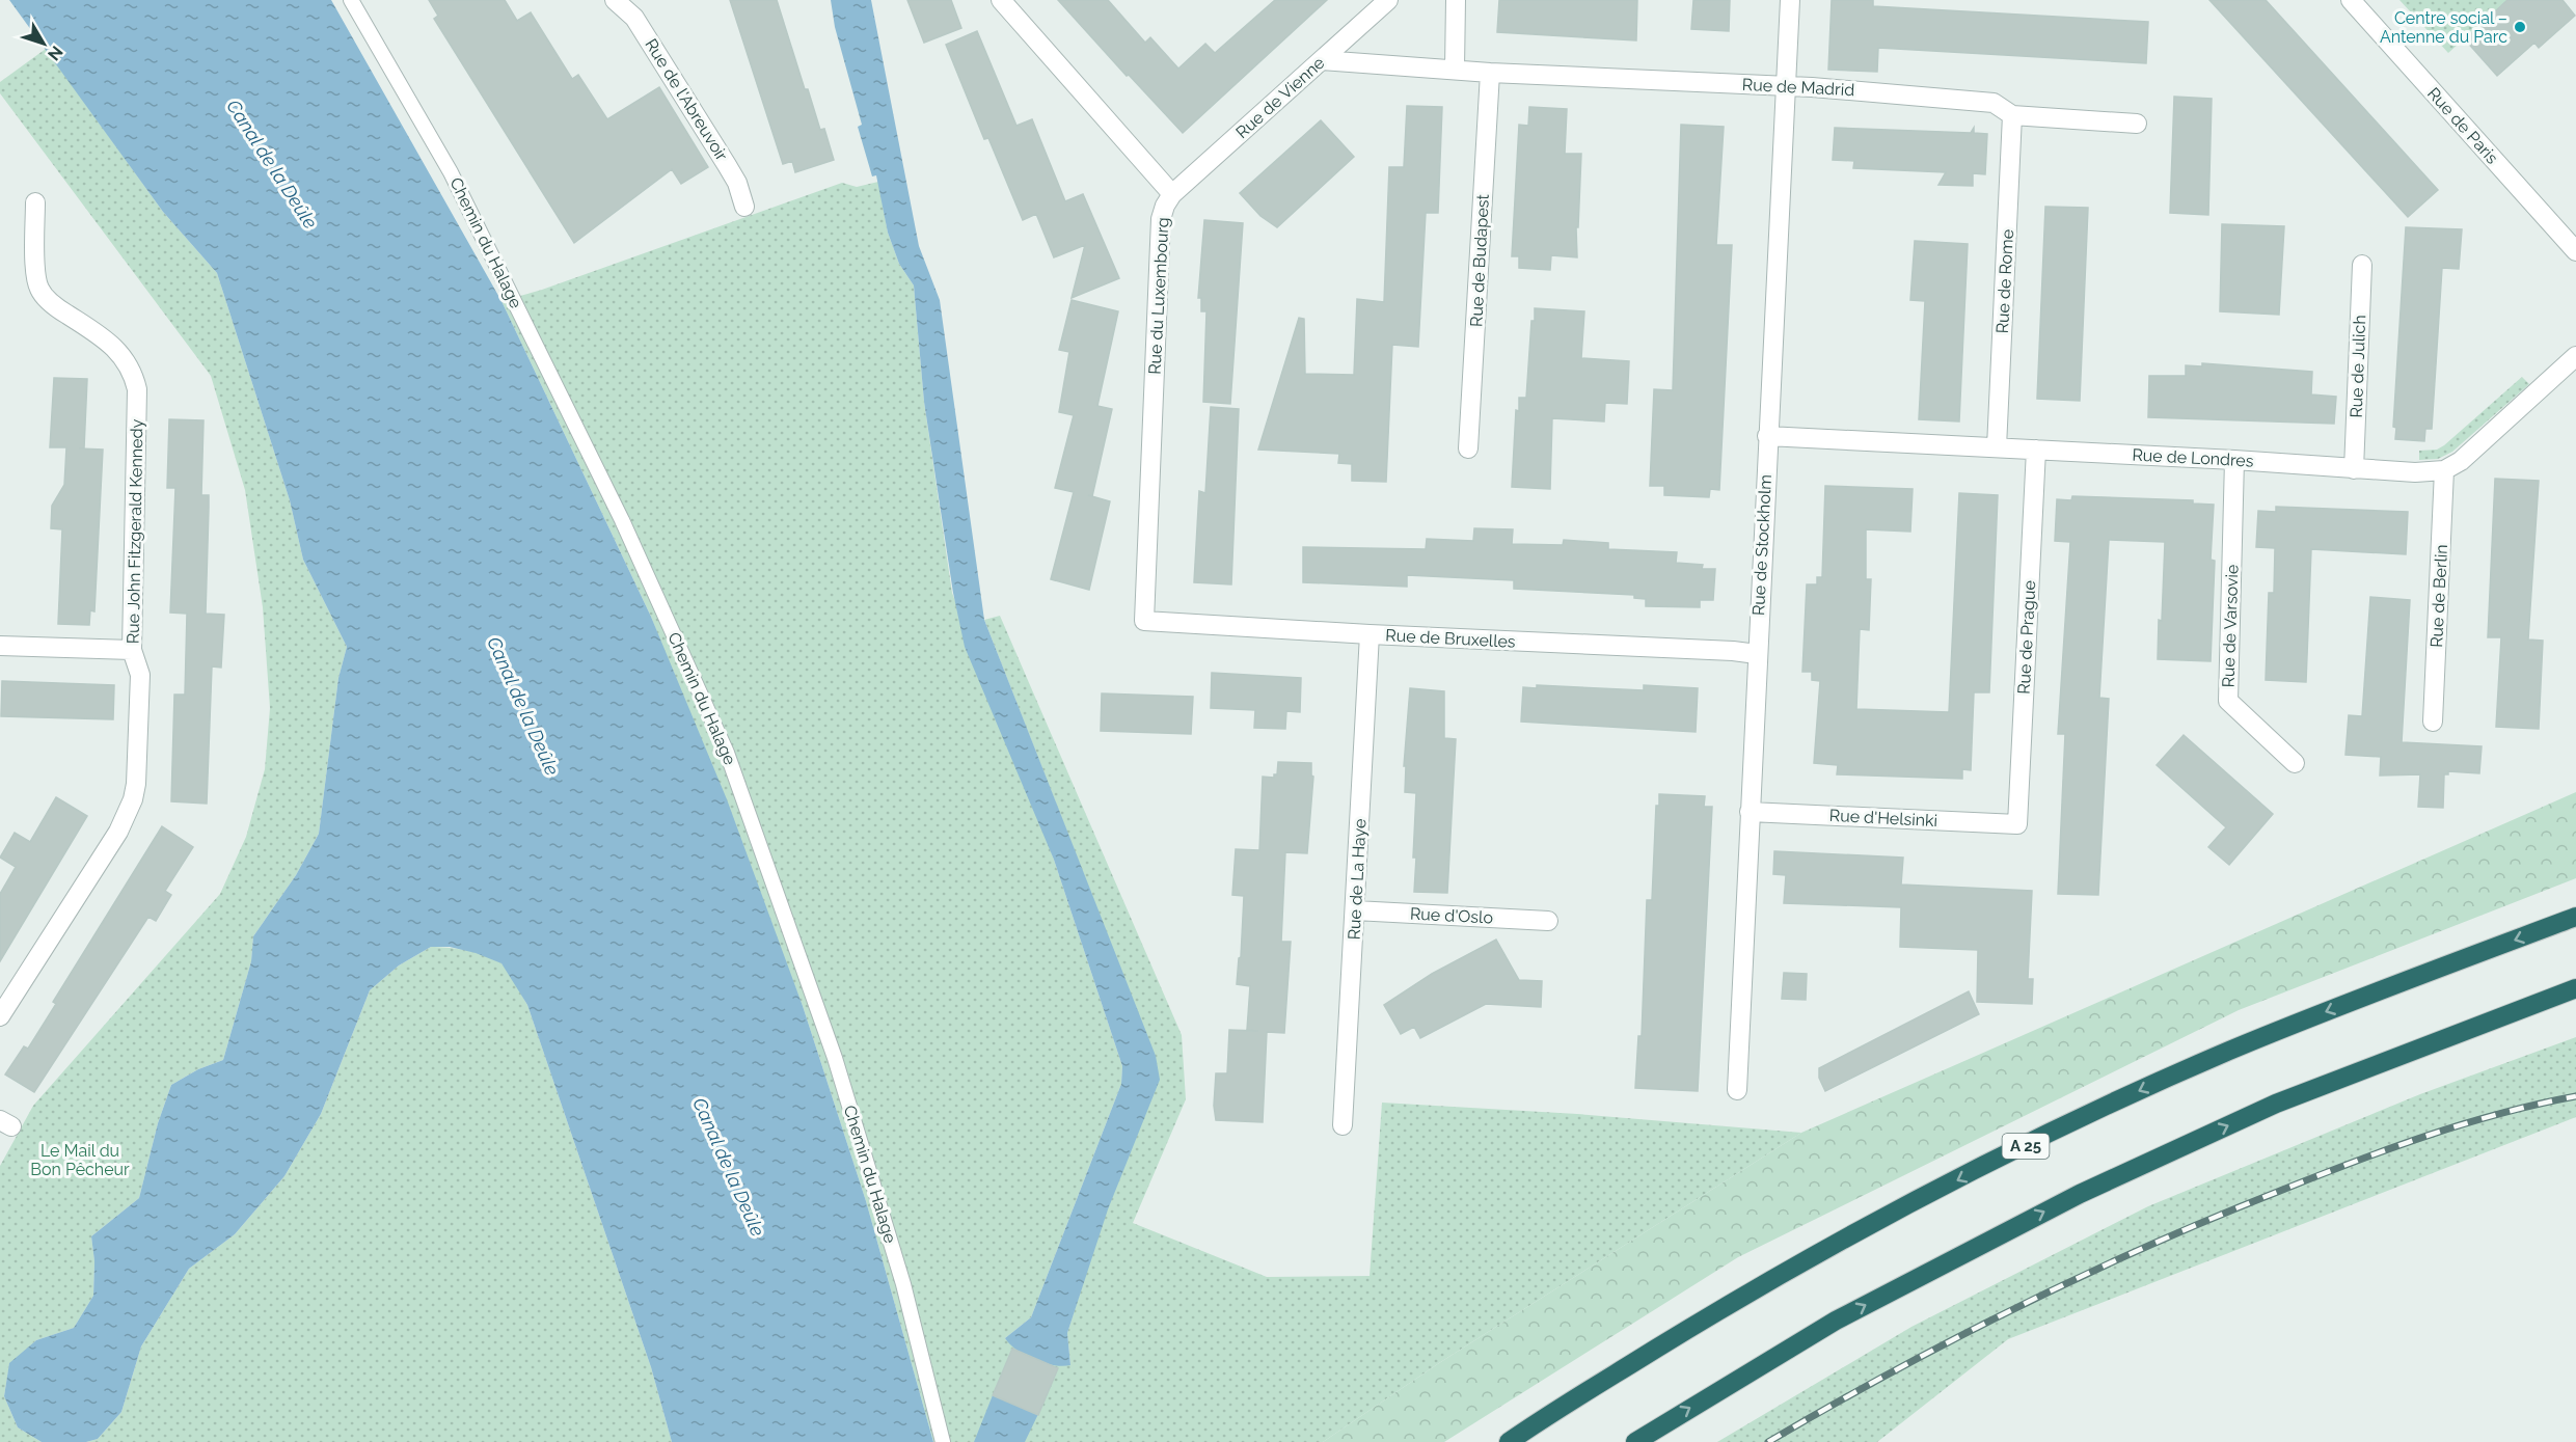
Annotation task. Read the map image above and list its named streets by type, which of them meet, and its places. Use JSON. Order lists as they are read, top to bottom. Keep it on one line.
{"streets":{"highway":["A 25"],"street":["Rue de Madrid","Rue de Vienne","Rue de l'Abreuvoir","Rue de Paris","Rue de Budapest","Rue de Rome","Rue du Luxembourg","Rue de Julich","Rue de Londres","Rue John Fitzgerald Kennedy","Rue de Stockholm","Rue de Berlin","Rue de Varsovie","Rue de Prague","Rue de Bruxelles","Rue d'Helsinki","Rue de La Haye","Rue d'Oslo"],"lane":["Chemin du Halage"]},"crossings":[["Rue de Madrid","Rue de Vienne"],["Rue de Madrid","Rue de Budapest"],["Rue de Madrid","Rue de Rome"],["Rue de Madrid","Rue de Stockholm"],["Rue de Vienne","Rue du Luxembourg"],["Rue de Rome","Rue de Londres"],["Rue du Luxembourg","Rue de Bruxelles"],["Rue de Julich","Rue de Londres"],["Rue de Londres","Rue de Stockholm"],["Rue de Londres","Rue de Berlin"],["Rue de Londres","Rue de Varsovie"],["Rue de Londres","Rue de Prague"],["Rue de Stockholm","Rue de Bruxelles"],["Rue de Stockholm","Rue d'Helsinki"],["Rue de Prague","Rue d'Helsinki"],["Rue de Bruxelles","Rue de La Haye"],["Rue de La Haye","Rue d'Oslo"]],"water":["Canal de la Deûle"],"parks":["Le Mail du Bon Pêcheur"],"places":["Centre social – Antenne du Parc"],"north":"bottom right"}
